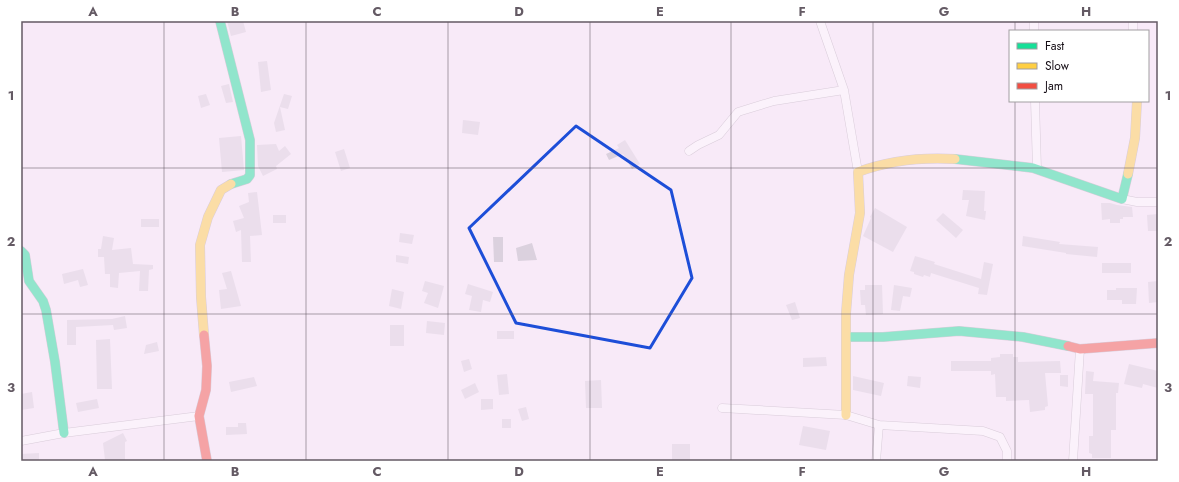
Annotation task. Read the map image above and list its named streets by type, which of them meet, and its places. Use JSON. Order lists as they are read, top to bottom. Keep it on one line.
{"legend":["Fast","Slow","Jam"],"grid":{"columns":["A","B","C","D","E","F","G","H"],"rows":["1","2","3"]}}
